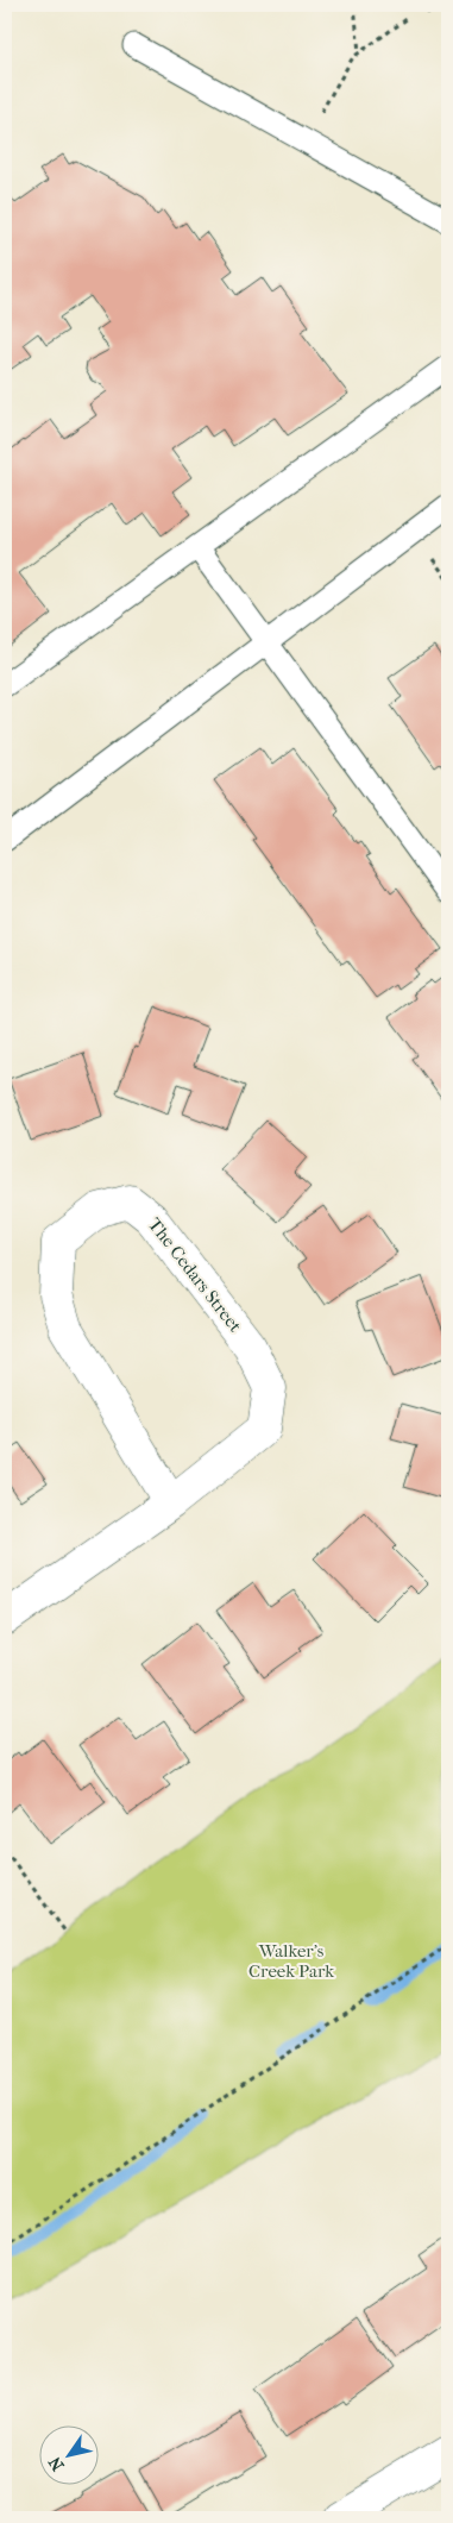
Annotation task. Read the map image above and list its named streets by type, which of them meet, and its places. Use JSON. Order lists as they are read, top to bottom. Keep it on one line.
{"streets":{"street":["The Cedars Street"]},"parks":["Walker's Creek Park"],"north":"bottom left"}
